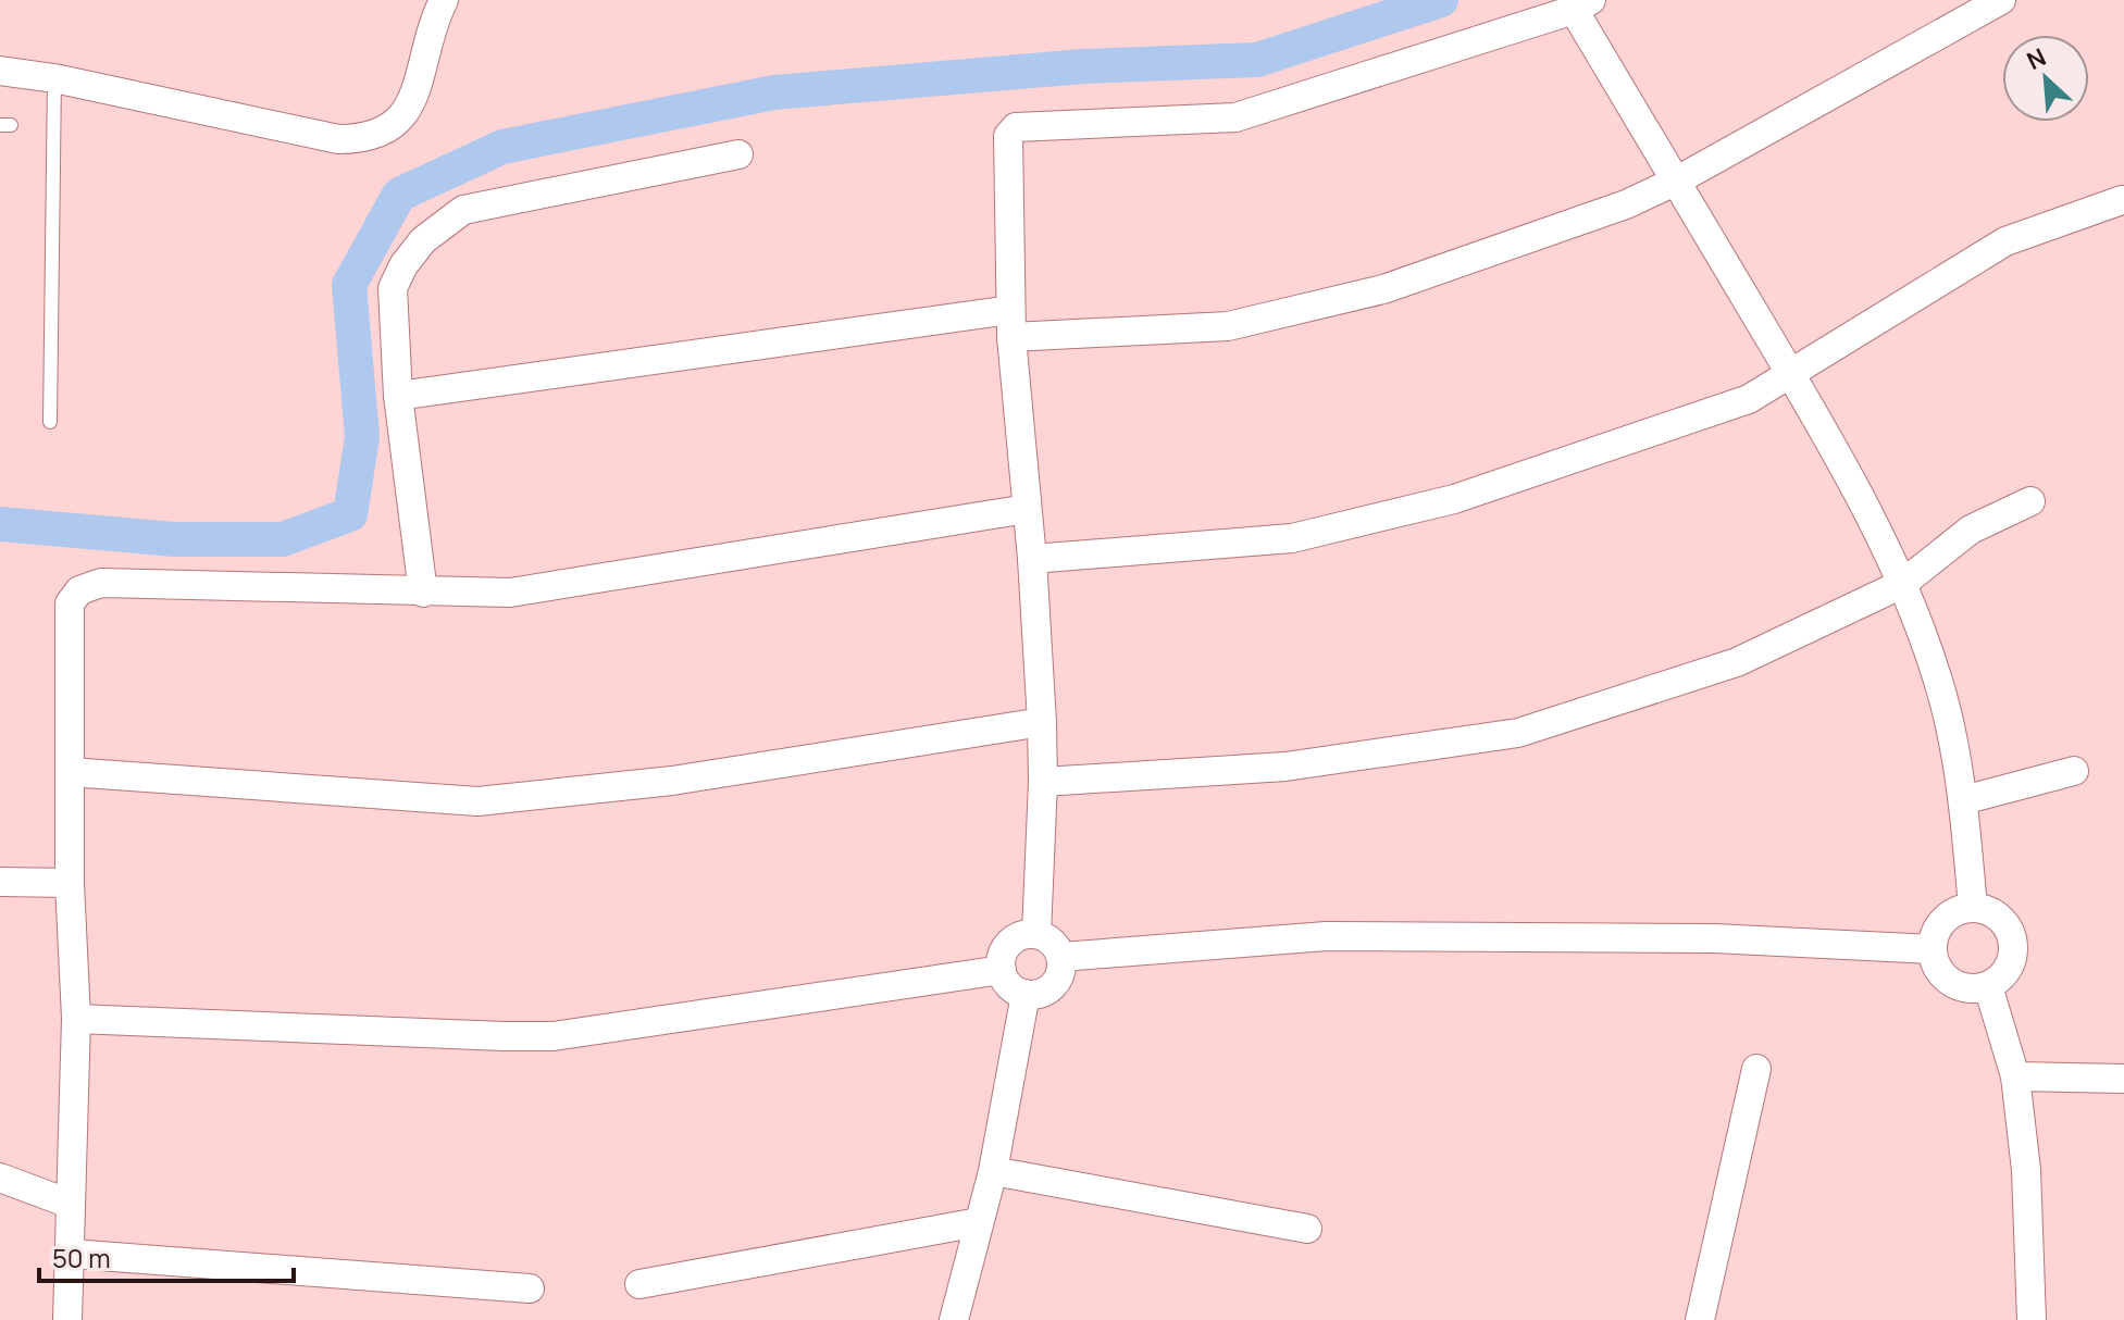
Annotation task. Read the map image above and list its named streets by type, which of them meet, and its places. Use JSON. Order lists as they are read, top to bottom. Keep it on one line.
{"scale_bar":"50 m","north":"top left"}
